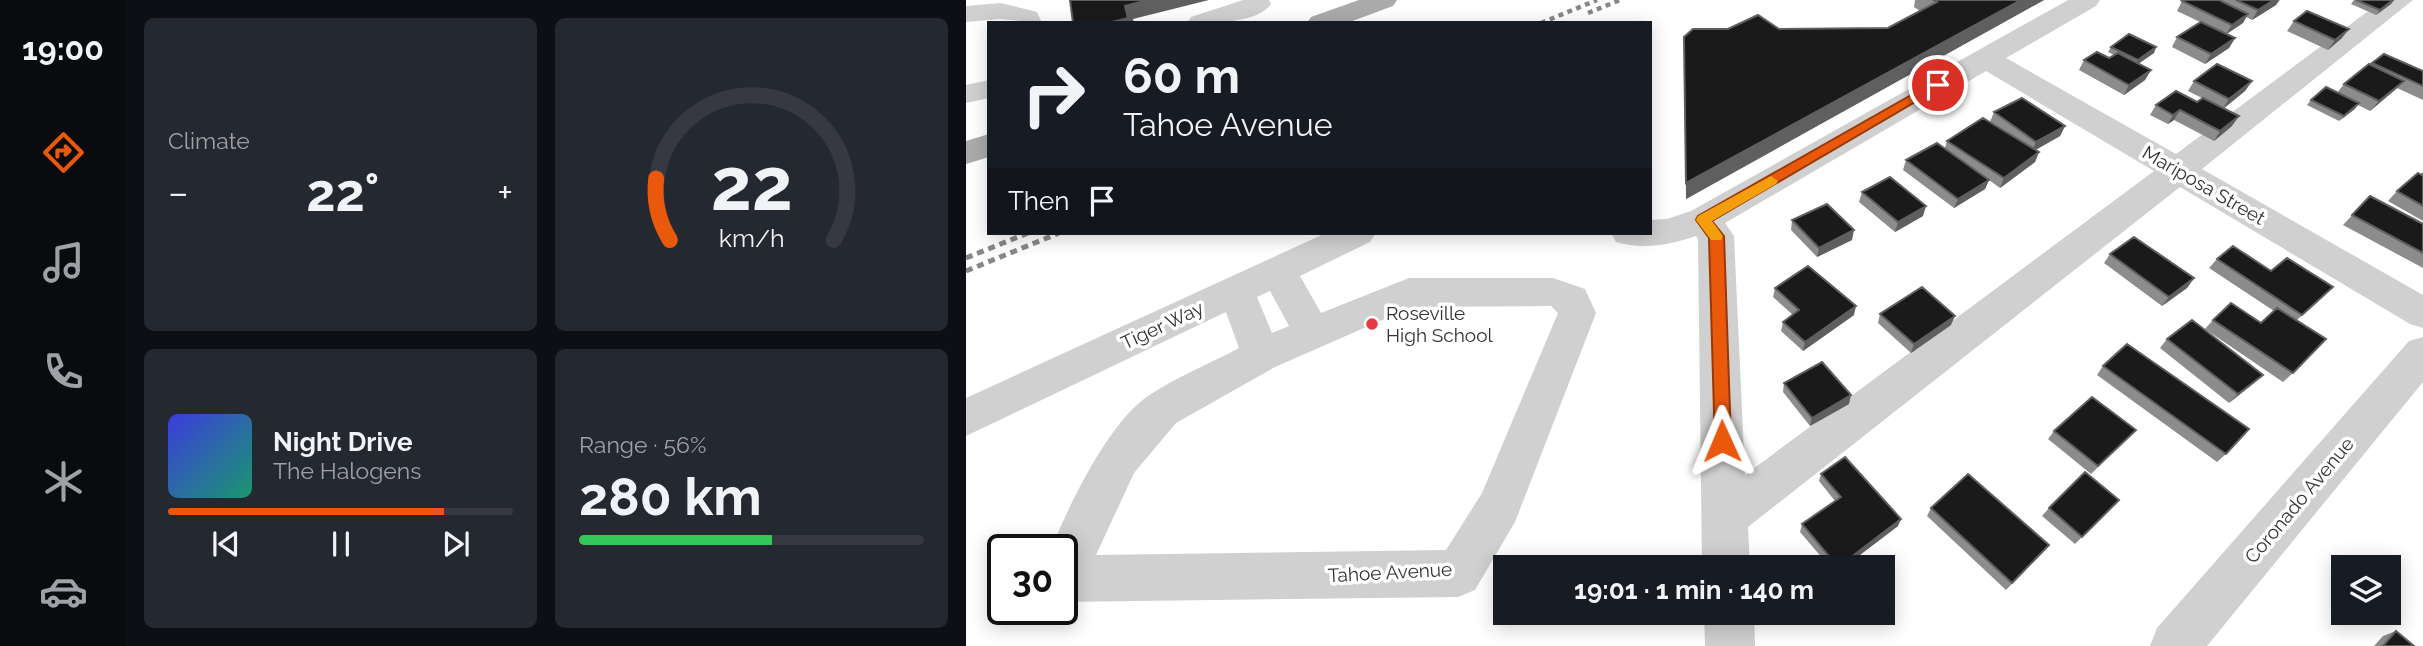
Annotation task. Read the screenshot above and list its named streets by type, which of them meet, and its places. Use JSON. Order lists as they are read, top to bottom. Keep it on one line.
{"streets":{"street":["Mariposa Street","Tiger Way","Coronado Avenue","Tahoe Avenue"]},"places":["Roseville High School"],"page":{"tabs":"19:00","tile":["Climate",["Range · 56%","280 km"]],"turn":["60 m","Tahoe Avenue"],"heat":["−","22°","+"],"then":"Then","song":["Night Drive","The Halogens"],"limit":"30","trip":"19:01 · 1 min · 140 m","gauge":["22","km/h"]}}
